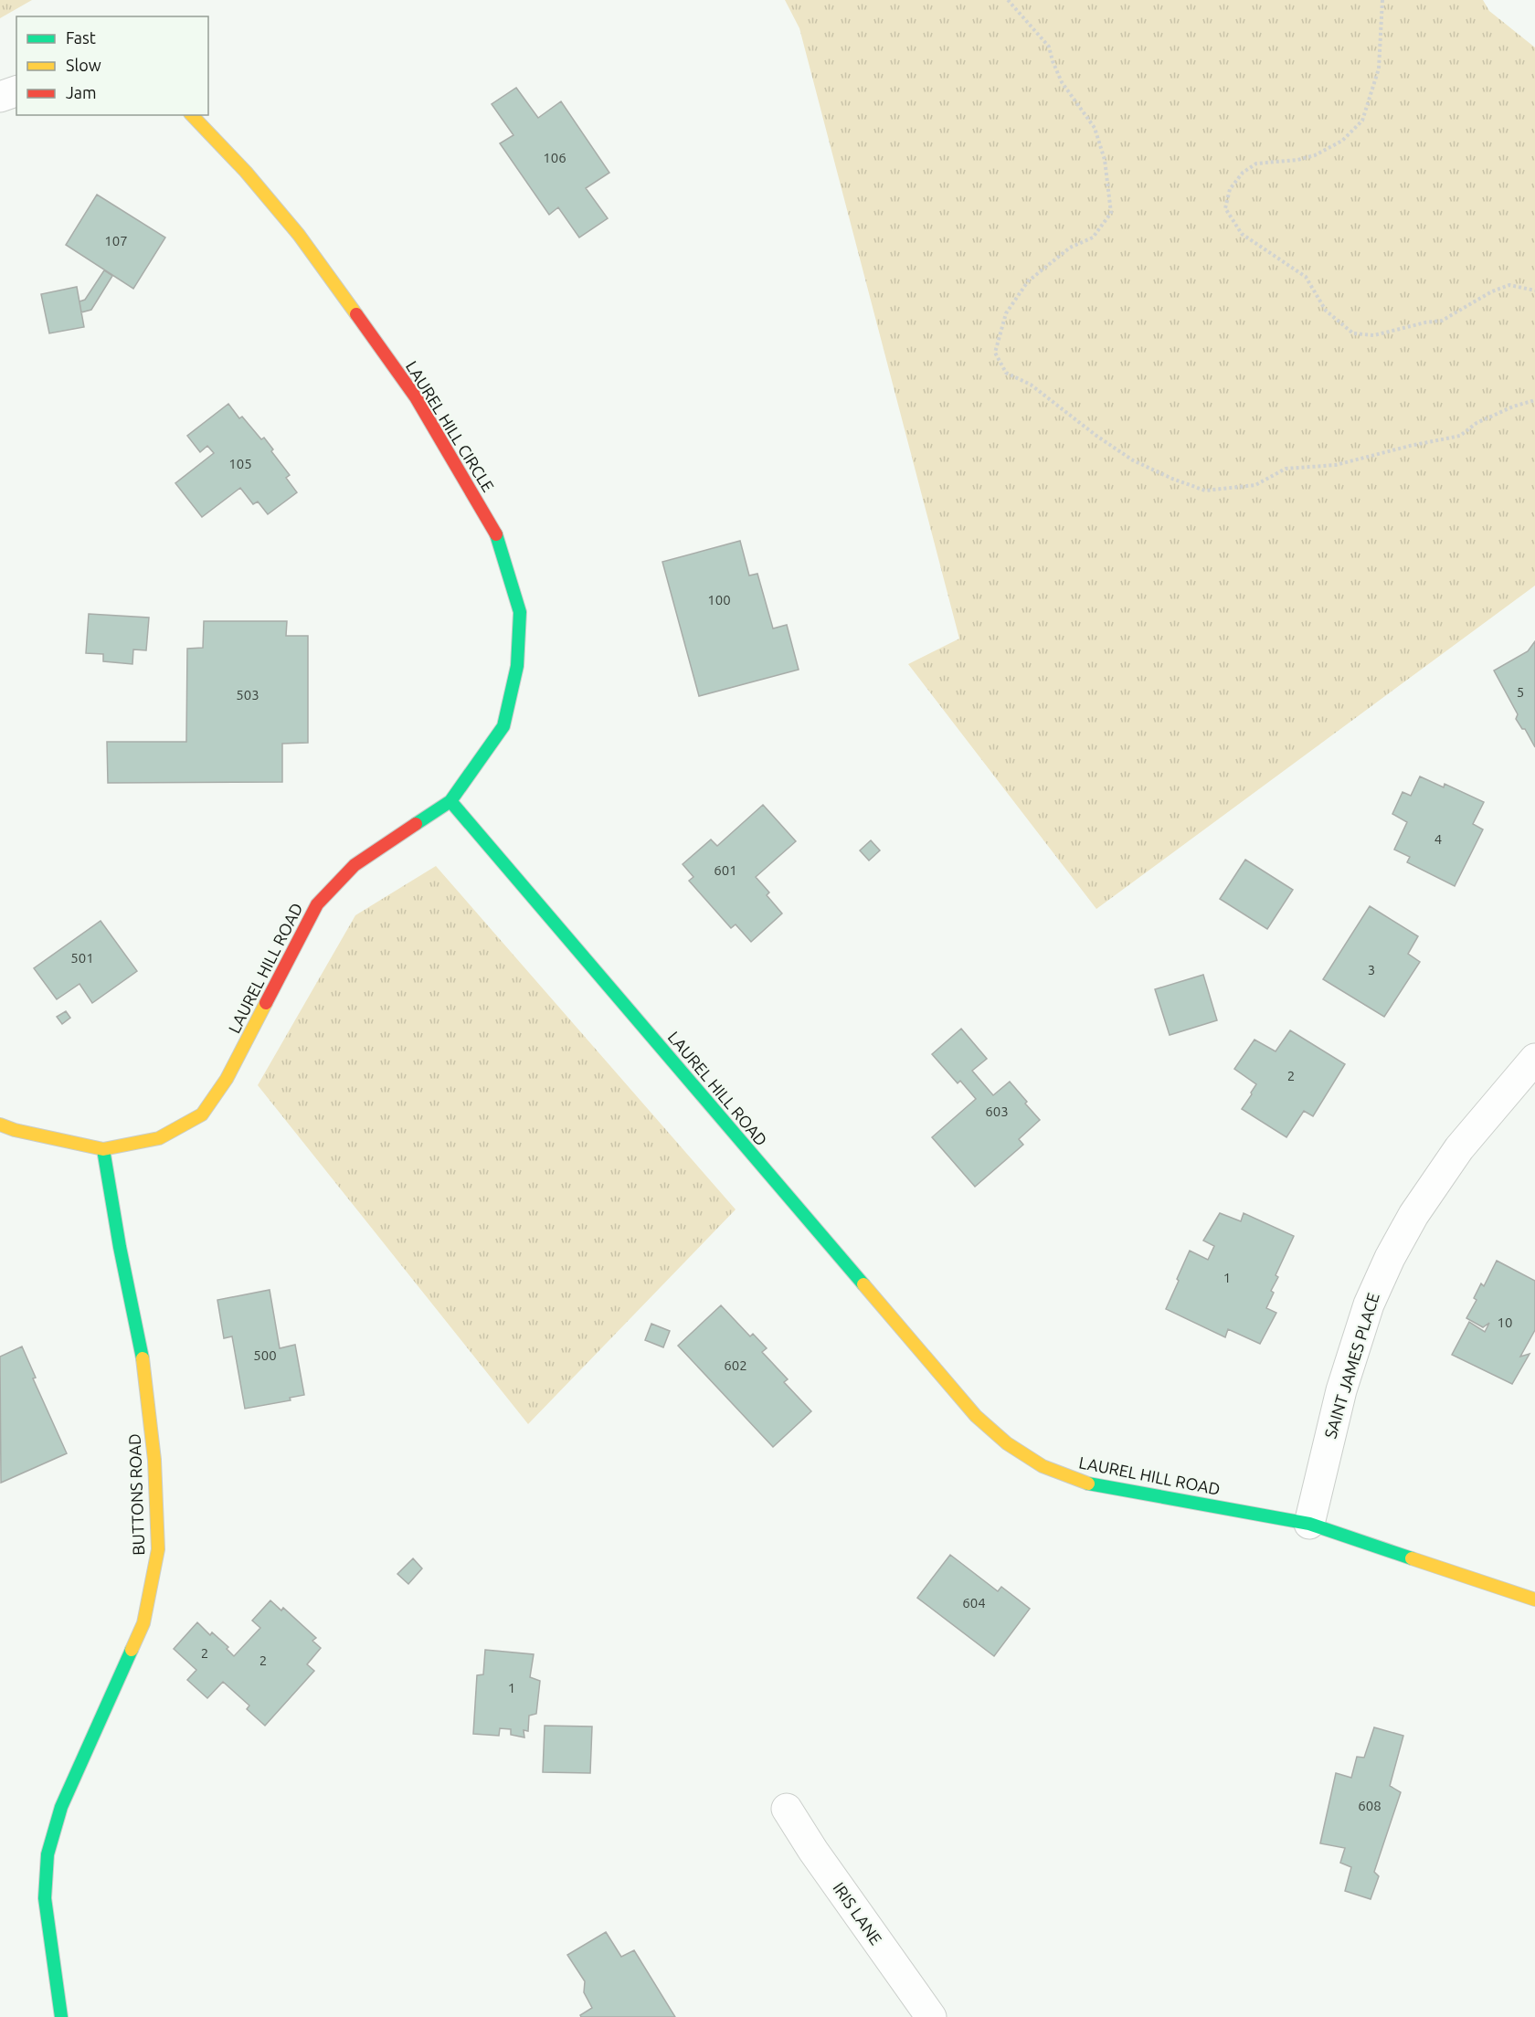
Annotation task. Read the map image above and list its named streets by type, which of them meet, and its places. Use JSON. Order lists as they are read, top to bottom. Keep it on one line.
{"streets":{"street":["LAUREL HILL CIRCLE","LAUREL HILL ROAD","SAINT JAMES PLACE","BUTTONS ROAD","IRIS LANE"]},"crossings":[["LAUREL HILL CIRCLE","LAUREL HILL ROAD"],["LAUREL HILL ROAD","SAINT JAMES PLACE"],["LAUREL HILL ROAD","BUTTONS ROAD"]],"house_numbers":["106","107","105","100","5","503","4","601","501","3","2","603","1","10","500","602","604","2","2","1","608"],"legend":["Fast","Slow","Jam"]}
